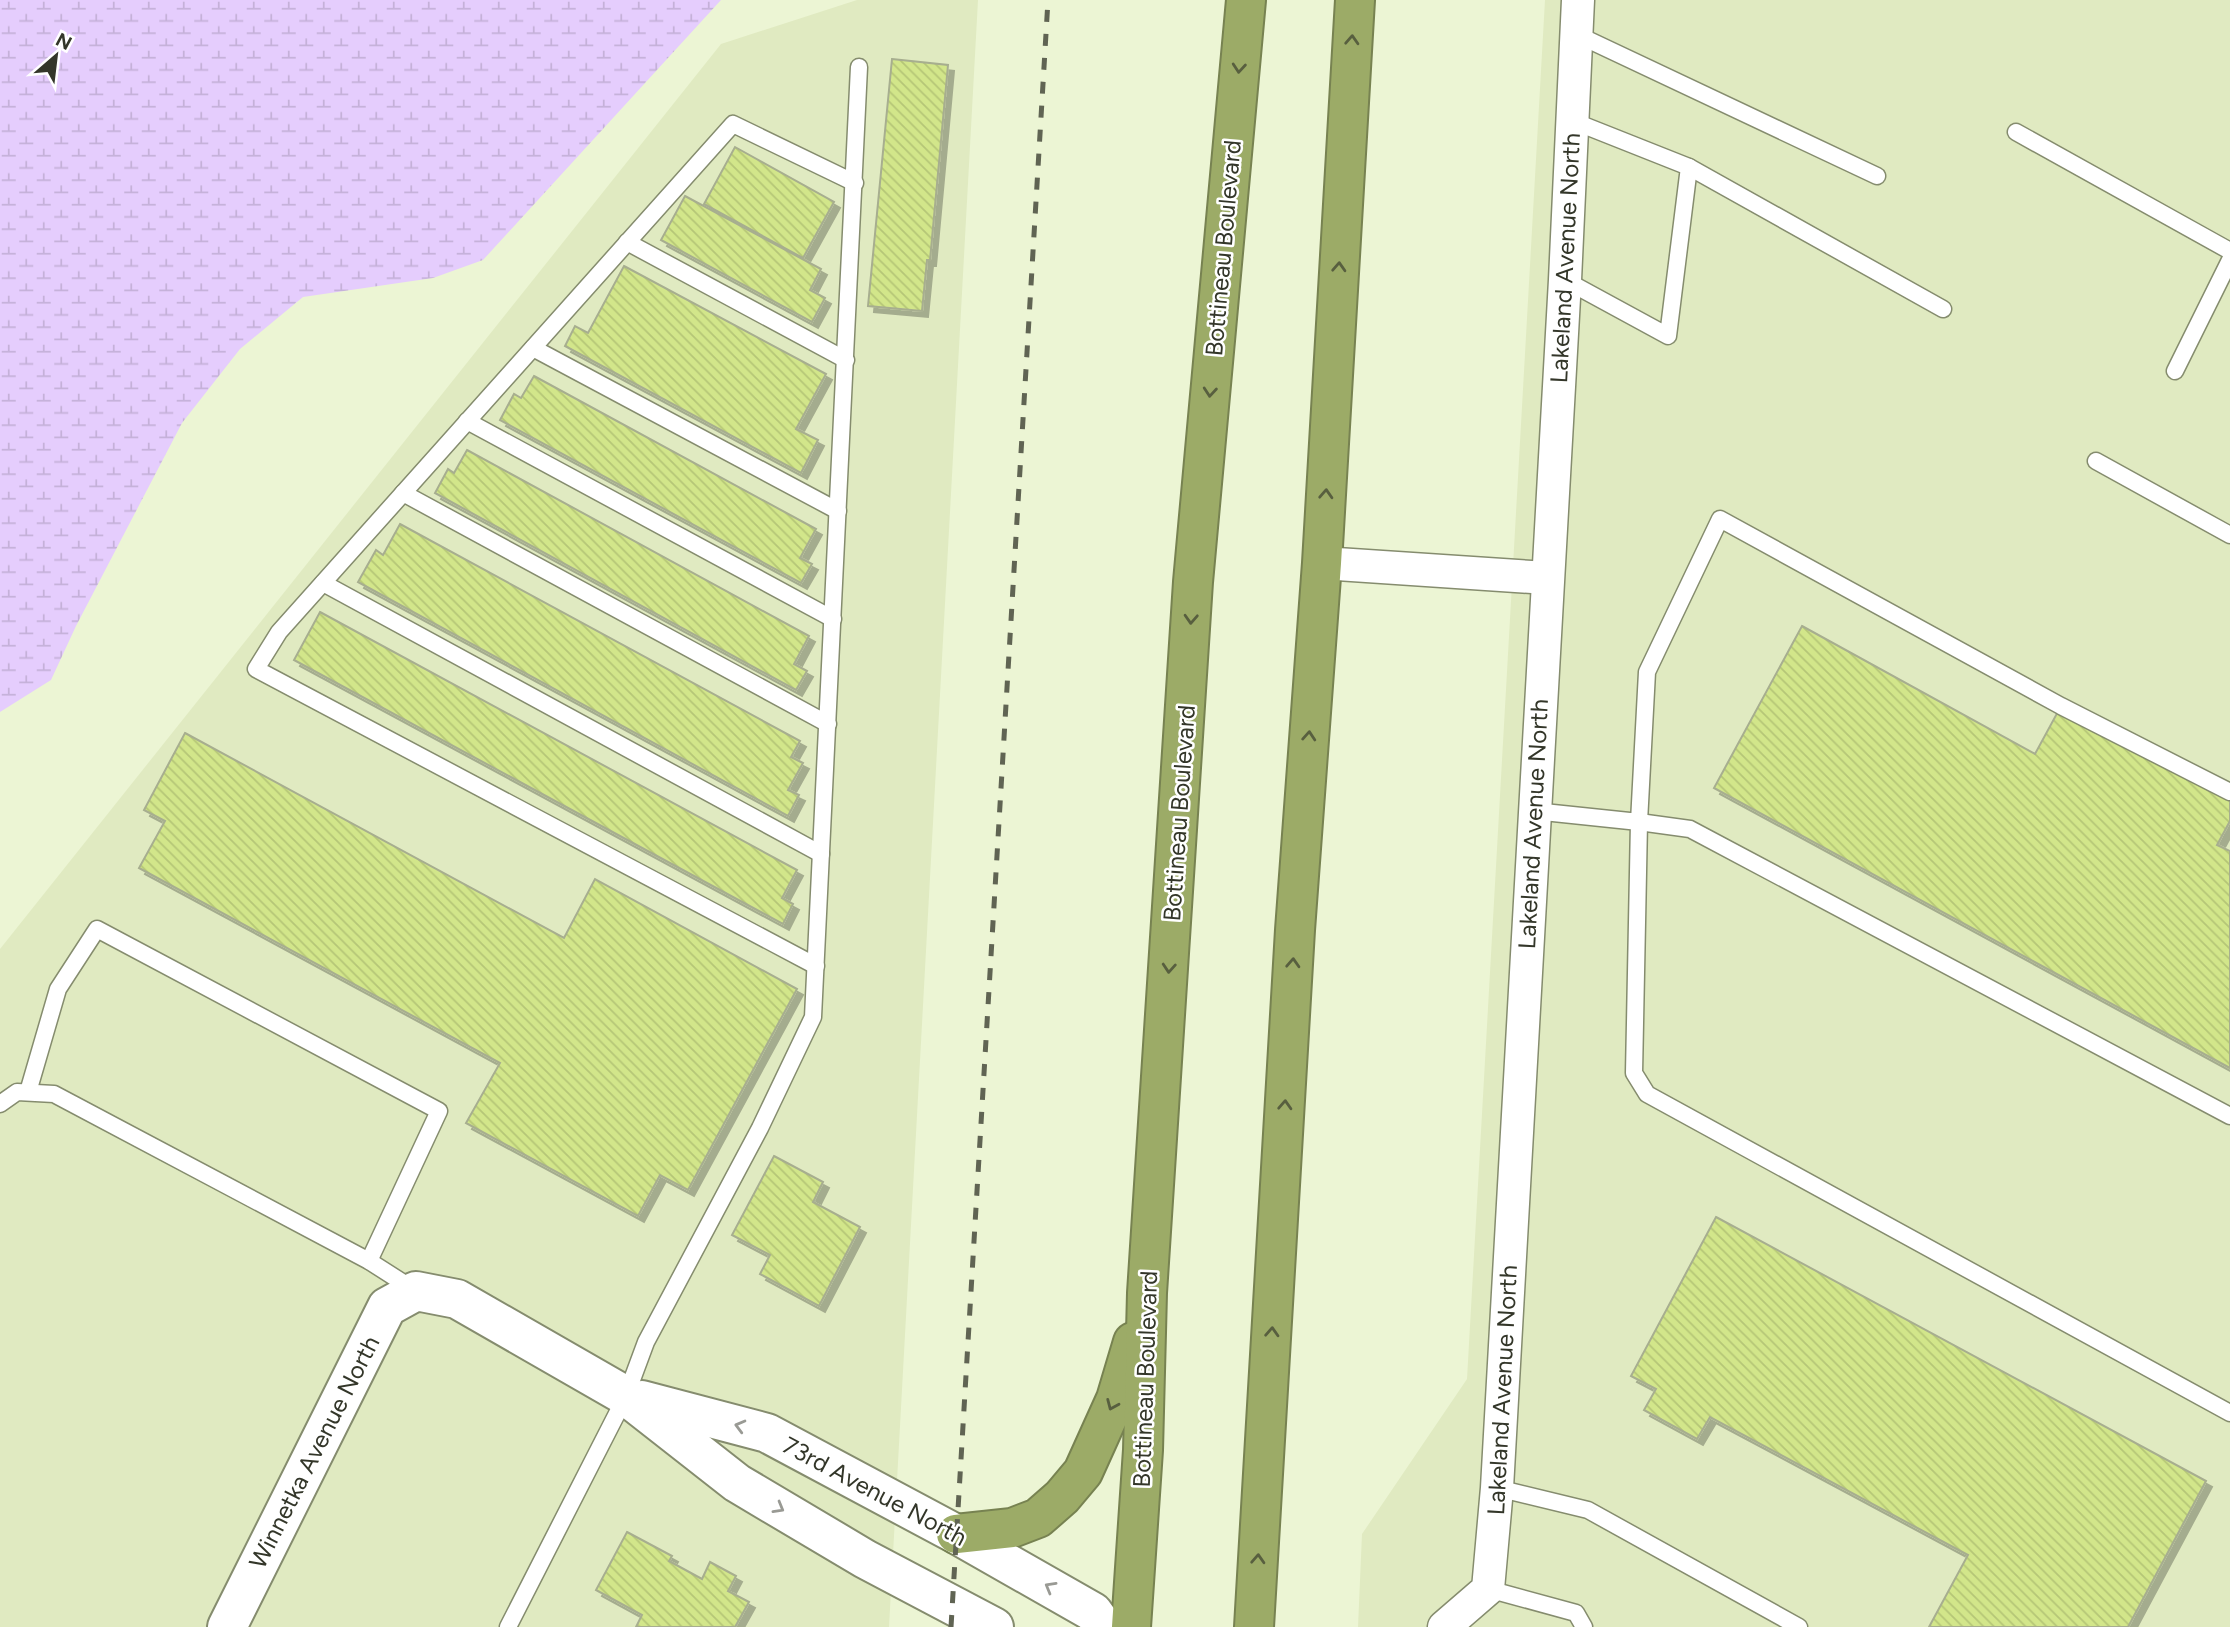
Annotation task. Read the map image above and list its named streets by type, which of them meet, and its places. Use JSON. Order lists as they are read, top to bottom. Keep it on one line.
{"streets":{"highway":["Bottineau Boulevard"],"street":["Lakeland Avenue North","Winnetka Avenue North","73rd Avenue North"]},"crossings":[["Winnetka Avenue North","73rd Avenue North"]],"north":"top right"}
